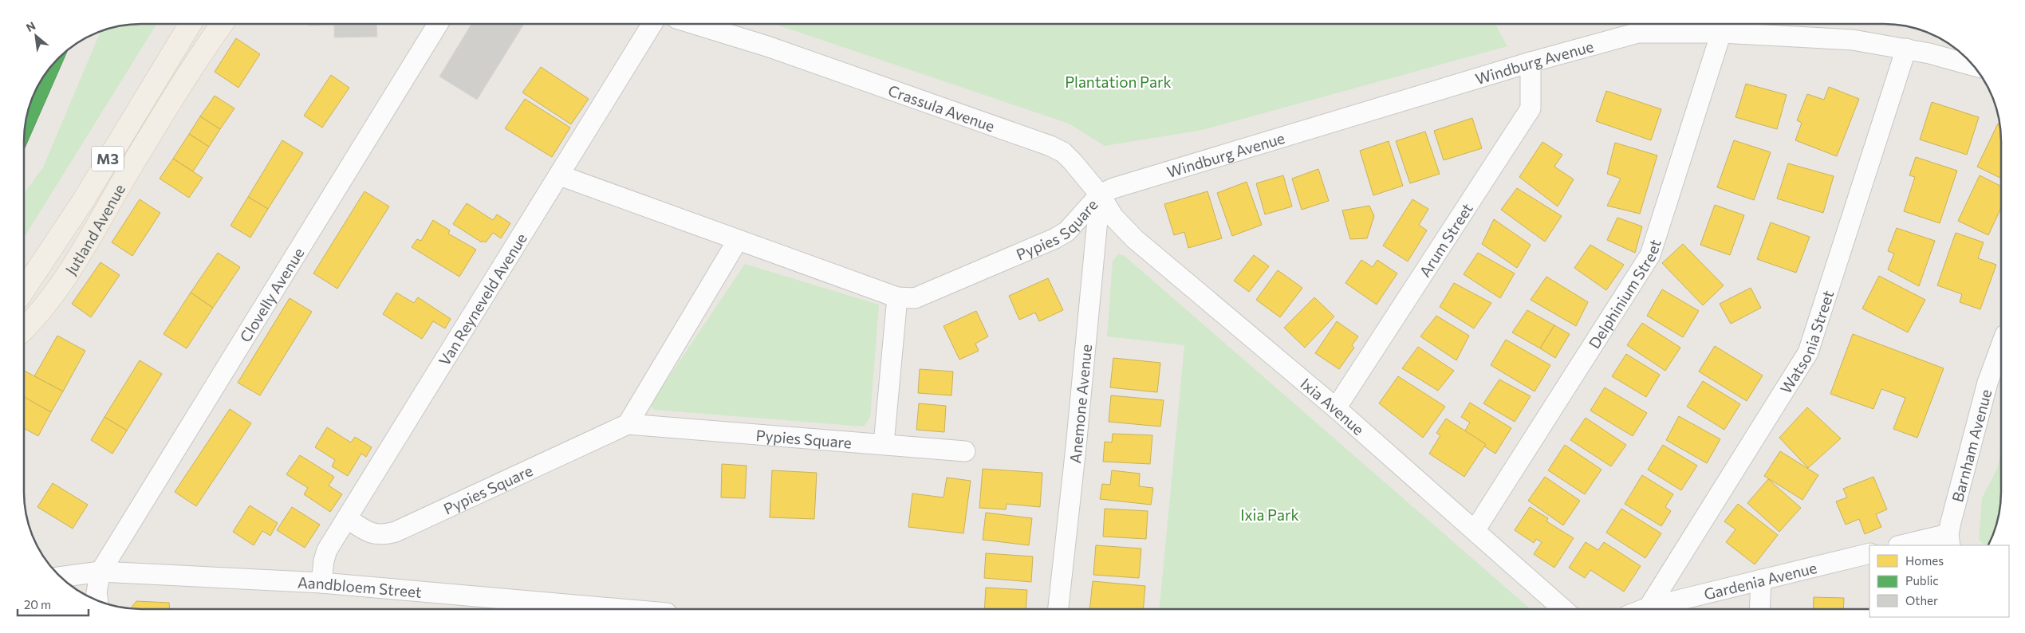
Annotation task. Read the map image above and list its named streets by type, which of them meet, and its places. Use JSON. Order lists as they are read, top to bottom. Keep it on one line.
{"streets":{"main road":["M3","Jutland Avenue"],"street":["Windburg Avenue","Crassula Avenue","Pypies Square","Arum Street","Delphinium Street","Clovelly Avenue","Van Reyneveld Avenue","Watsonia Street","Anemone Avenue","Ixia Avenue","Barnham Avenue","Gardenia Avenue","Aandbloem Street"]},"crossings":[["Windburg Avenue","Crassula Avenue"],["Windburg Avenue","Pypies Square"],["Windburg Avenue","Arum Street"],["Windburg Avenue","Delphinium Street"],["Windburg Avenue","Watsonia Street"],["Windburg Avenue","Anemone Avenue"],["Windburg Avenue","Ixia Avenue"],["Crassula Avenue","Pypies Square"],["Crassula Avenue","Anemone Avenue"],["Crassula Avenue","Ixia Avenue"],["Pypies Square","Van Reyneveld Avenue"],["Pypies Square","Anemone Avenue"],["Pypies Square","Ixia Avenue"],["Arum Street","Ixia Avenue"],["Delphinium Street","Ixia Avenue"],["Clovelly Avenue","Aandbloem Street"],["Van Reyneveld Avenue","Aandbloem Street"],["Watsonia Street","Gardenia Avenue"],["Anemone Avenue","Ixia Avenue"]],"parks":["Plantation Park","Ixia Park"],"legend":["Homes","Public","Other"],"scale_bar":"20 m","north":"top left"}
